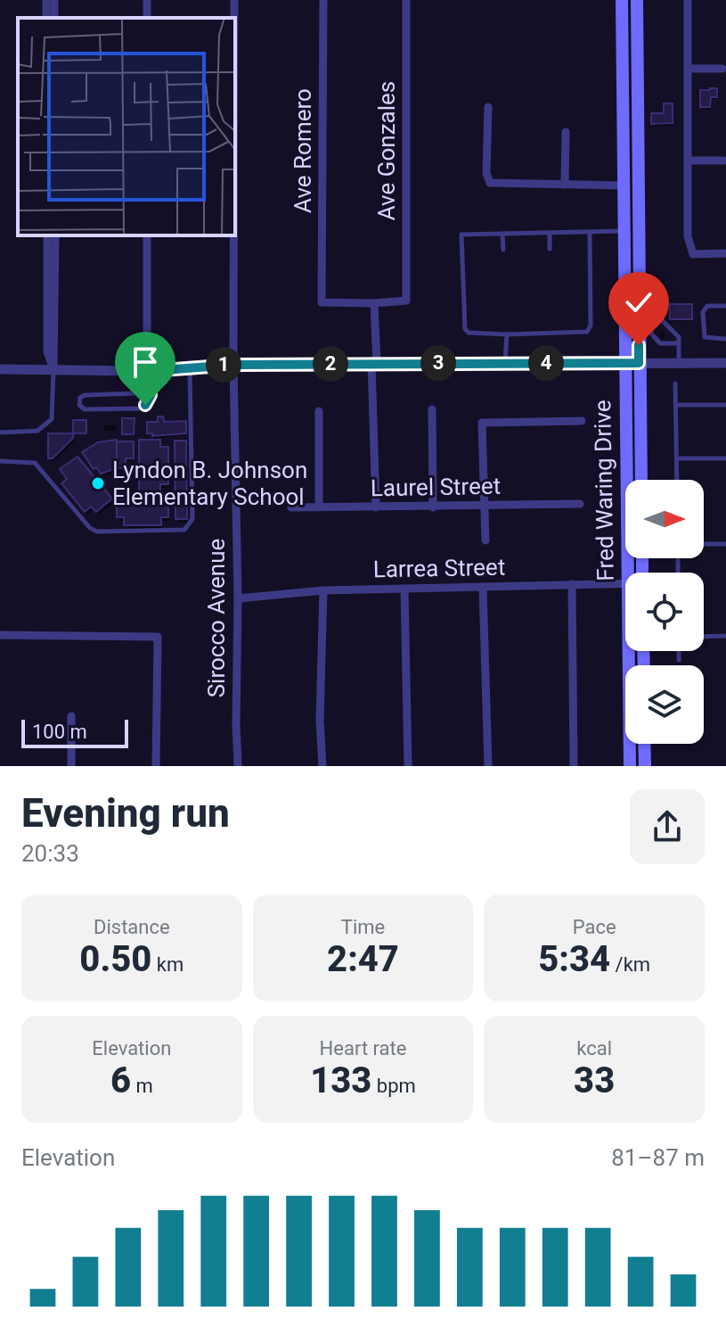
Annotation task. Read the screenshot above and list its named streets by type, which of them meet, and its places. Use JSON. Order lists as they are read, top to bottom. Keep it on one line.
{"streets":{"main road":["Fred Waring Drive"],"street":["Ave Romero","Ave Gonzales","Laurel Street","Larrea Street","Sirocco Avenue"]},"crossings":[["Ave Romero","Ave Gonzales"],["Larrea Street","Sirocco Avenue"]],"places":["Lyndon B. Johnson Elementary School"],"scale_bar":"100 m","north":"right","page":{"pins":["3","4","2","1"],"scale":"100 m","heading":["Evening run","20:33"],"stats":[["Distance","0.50 km"],["Time","2:47"],["Pace","5:34 /km"],["Elevation","6 m"],["Heart rate","133 bpm"],["kcal","33"]],"chart":["Elevation","81–87 m"]}}
